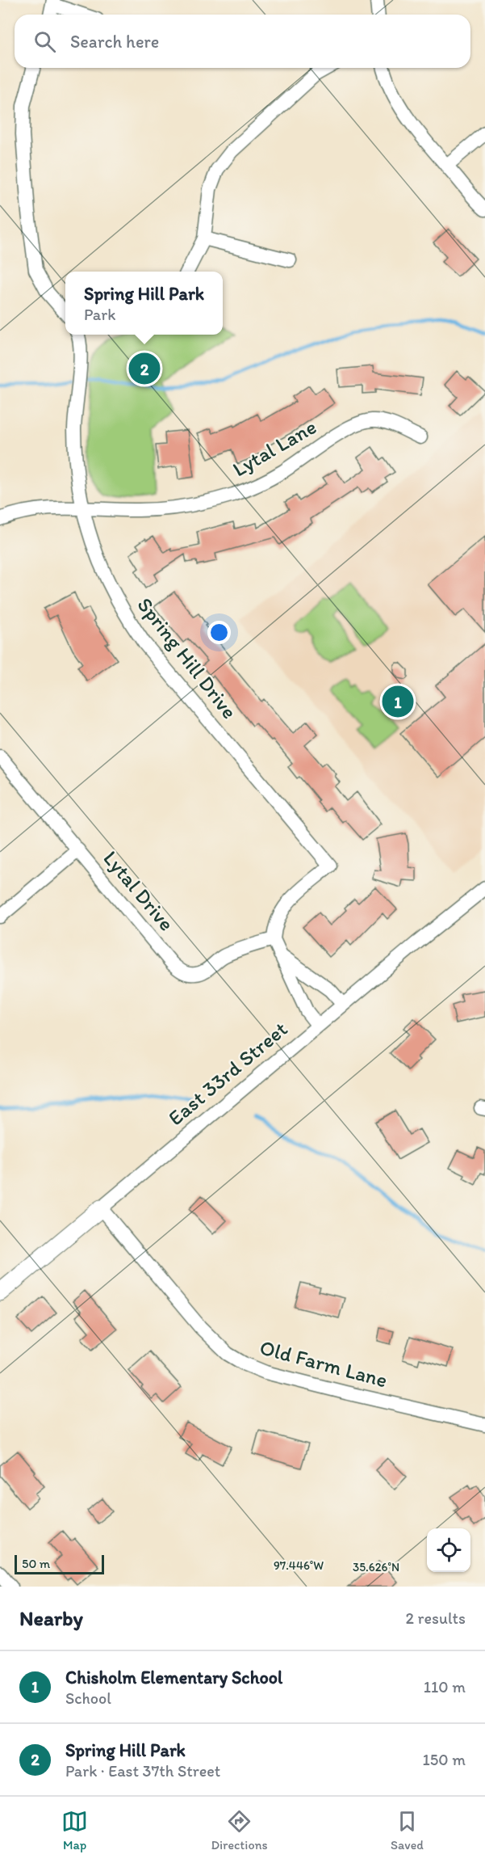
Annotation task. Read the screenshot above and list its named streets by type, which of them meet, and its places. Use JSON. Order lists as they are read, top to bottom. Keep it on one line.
{"streets":{"main road":["East 33rd Street"],"street":["Lytal Lane","Spring Hill Drive","Lytal Drive","Old Farm Lane"]},"crossings":[["Lytal Lane","Spring Hill Drive"],["Spring Hill Drive","Lytal Drive"],["East 33rd Street","Old Farm Lane"]],"scale_bar":"50 m","page":{"search":"Search here","popup":["Spring Hill Park","Park"],"pins":["2","1"],"scale":"50 m","heading":["Nearby","2 results"],"list":[{"mark":"1","name":"Chisholm Elementary School","note":"School","value":"110 m"},{"mark":"2","name":"Spring Hill Park","note":"Park · East 37th Street","value":"150 m"}],"nav":["Map","Directions","Saved"]},"coordinates":["97.446°W","35.626°N"]}
